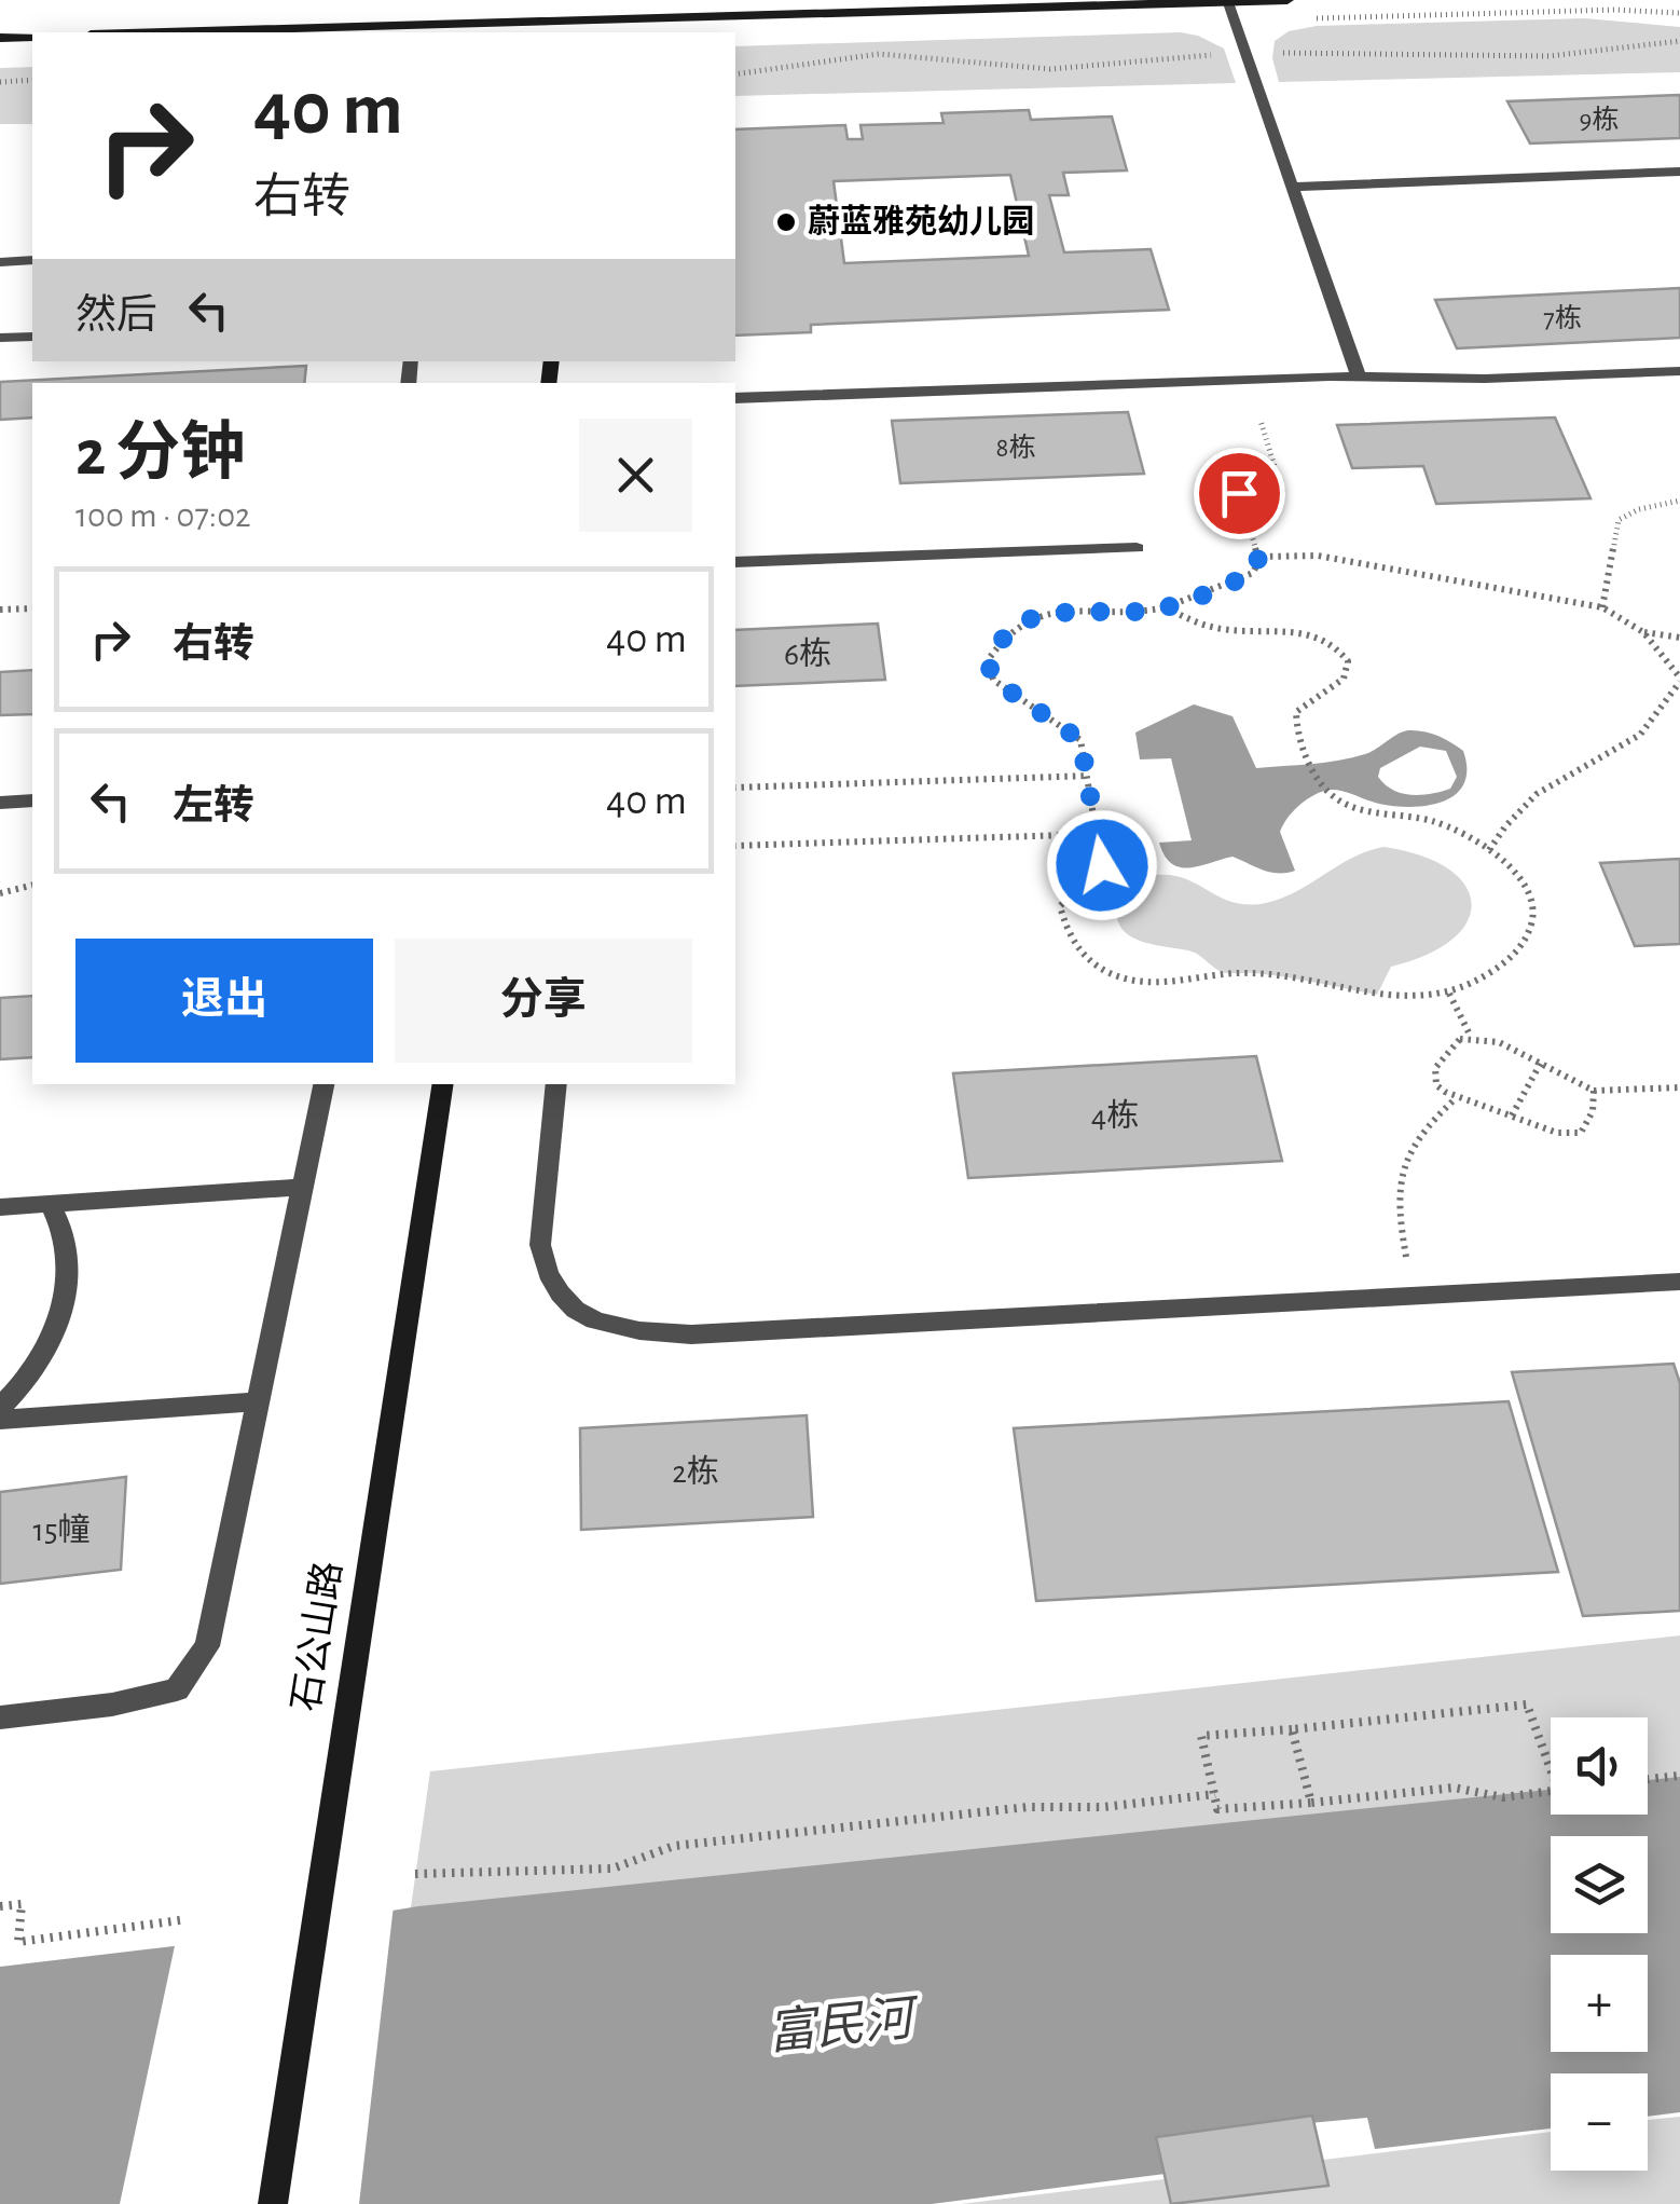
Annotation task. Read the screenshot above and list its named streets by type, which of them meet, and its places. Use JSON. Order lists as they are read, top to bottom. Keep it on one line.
{"streets":{"main road":["石公山路"]},"water":["富民河"],"places":["蔚蓝雅苑幼儿园"],"house_numbers":["9栋","7栋","8栋","6栋","4栋","2栋","15幢"],"page":{"turn":["40 m","右转"],"then":"然后","heading":["2 分钟","100 m · 07:02"],"list":[{"name":"右转","value":"40 m"},{"name":"左转","value":"40 m"}],"buttons":["退出","分享"],"map_buttons":["+","−"]}}
